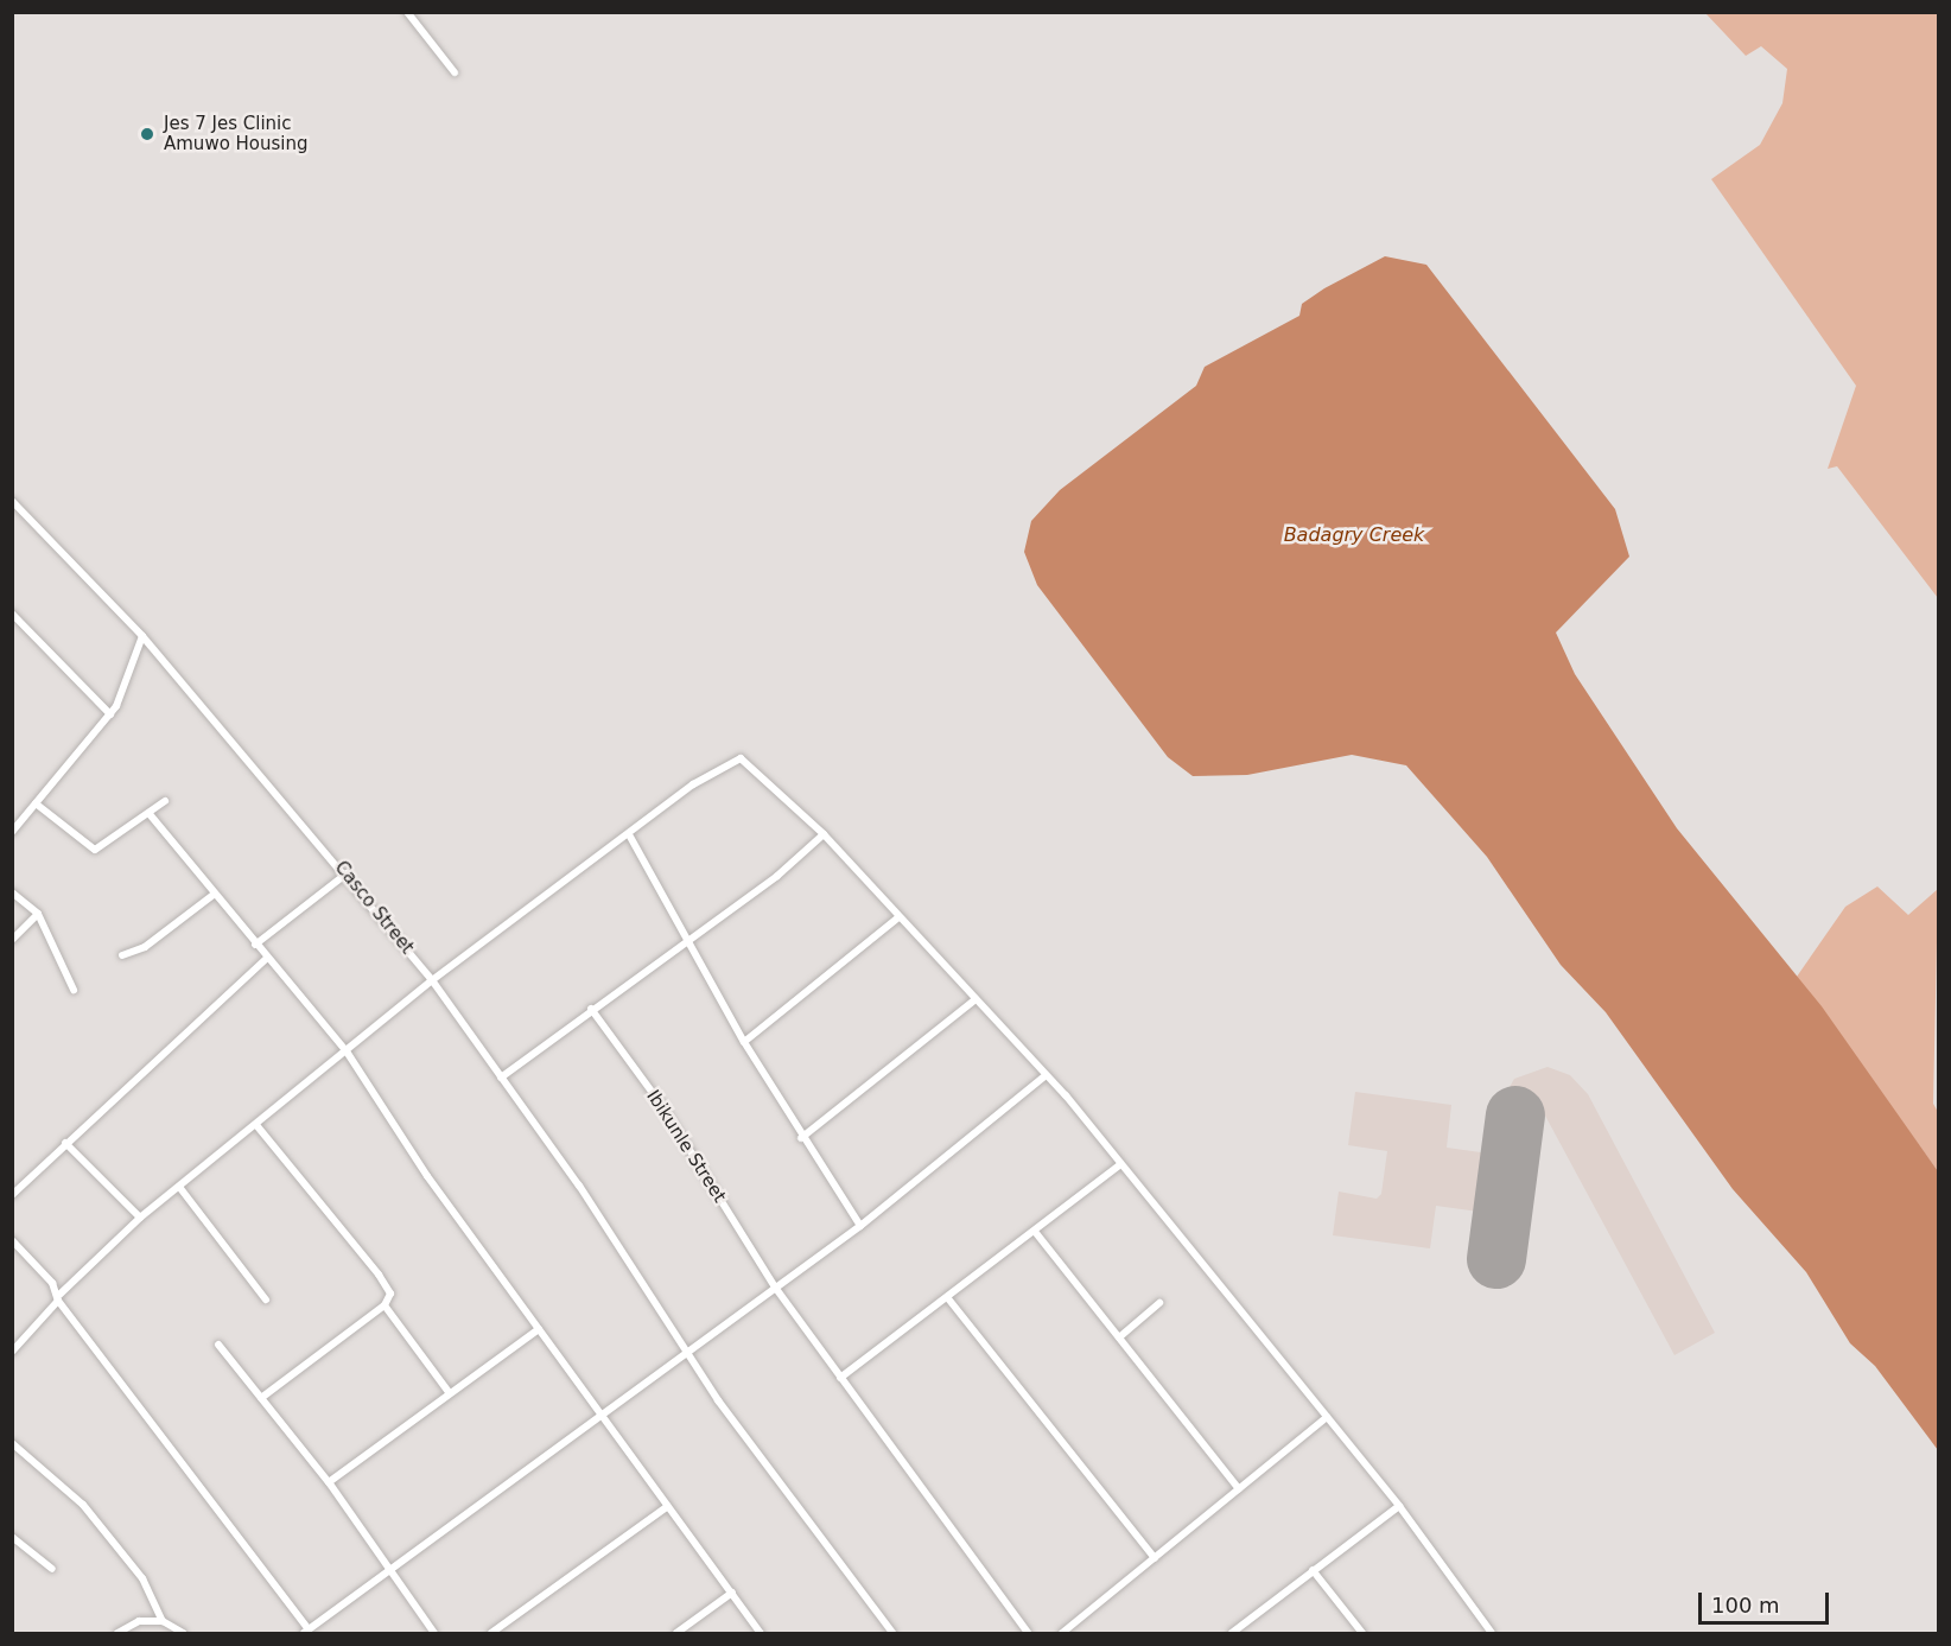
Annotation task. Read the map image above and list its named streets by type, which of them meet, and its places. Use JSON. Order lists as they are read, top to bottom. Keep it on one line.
{"streets":{"street":["Casco Street","Ibikunle Street"]},"water":["Badagry Creek"],"places":["Jes 7 Jes Clinic Amuwo Housing"],"scale_bar":"100 m"}
